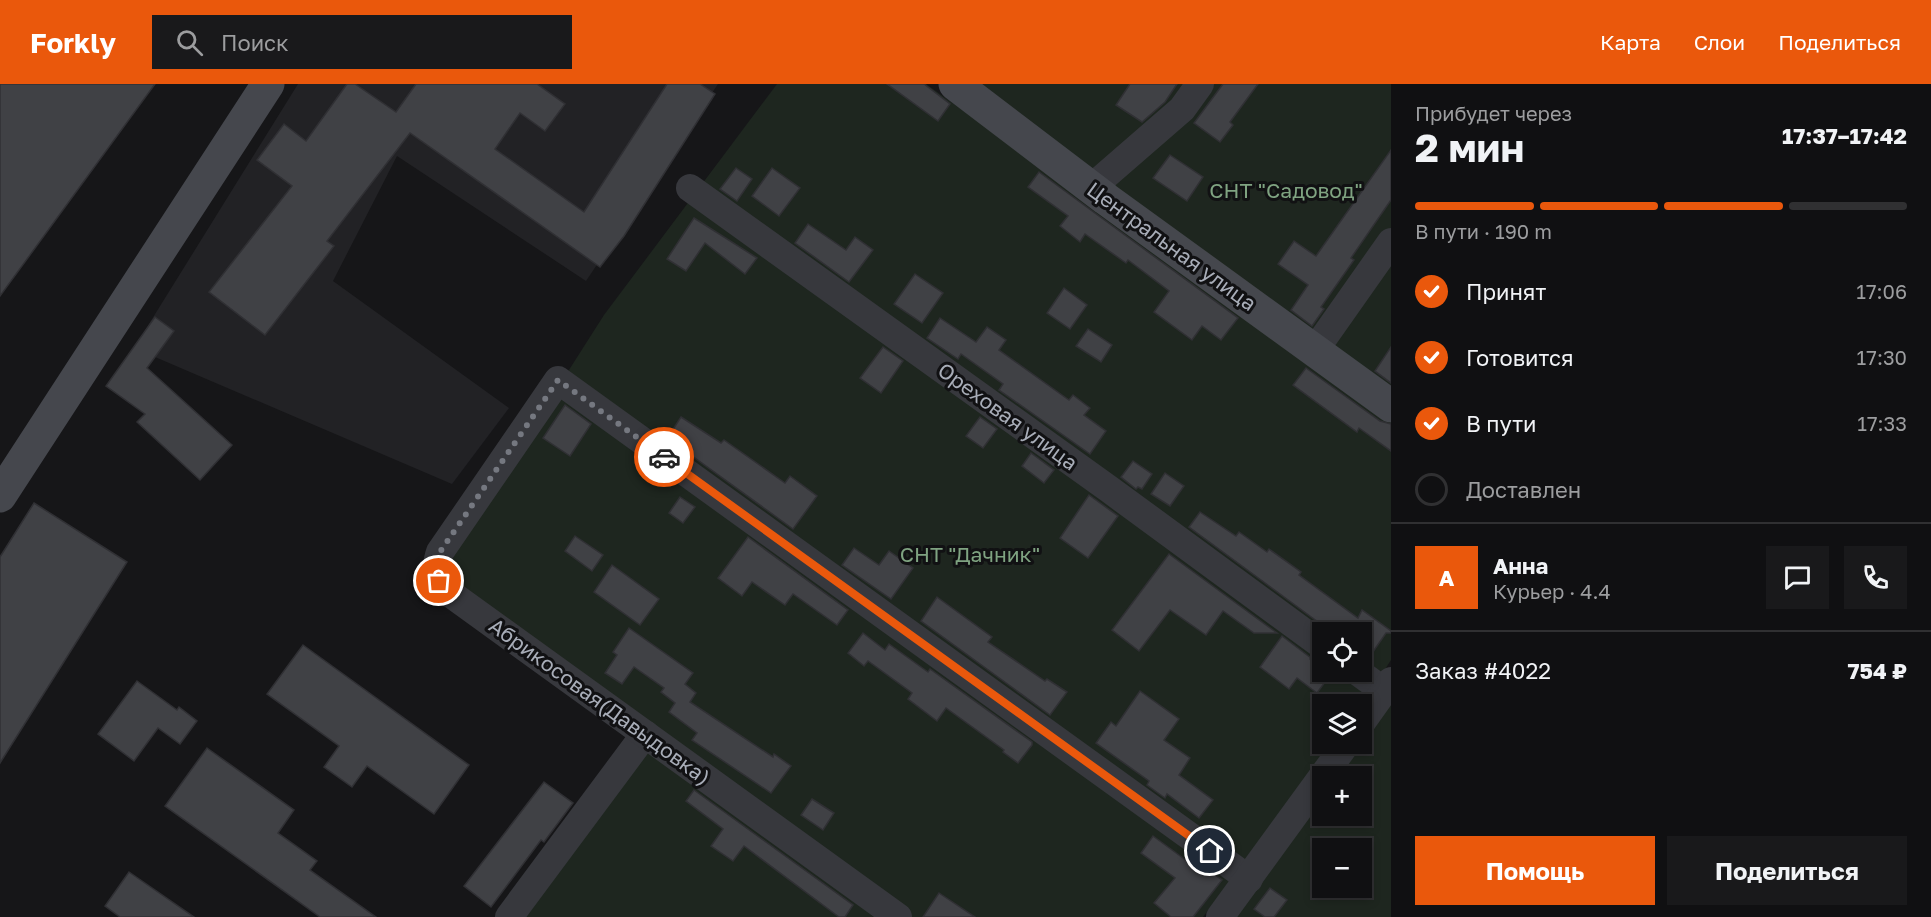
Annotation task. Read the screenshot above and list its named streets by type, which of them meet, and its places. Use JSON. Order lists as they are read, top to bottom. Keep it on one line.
{"streets":{"street":["Центральная улица","Ореховая улица","Абрикосовая(Давыдовка)"]},"parks":["СНТ \"Садовод\"","СНТ \"Дачник\""],"page":{"header":"Forkly","search":"Поиск","nav":["Карта","Слои","Поделиться"],"heading":["2 мин","Прибудет через","17:37–17:42"],"panel":["Анна","Курьер · 4.4","Заказ #4022","754 ₽"],"bar":"В пути · 190 m","list":[["Принят","17:06"],["Готовится","17:30"],["В пути","17:33"],"Доставлен"],"round":"А","map_buttons":["+","−"],"buttons":["Помощь","Поделиться"]}}
